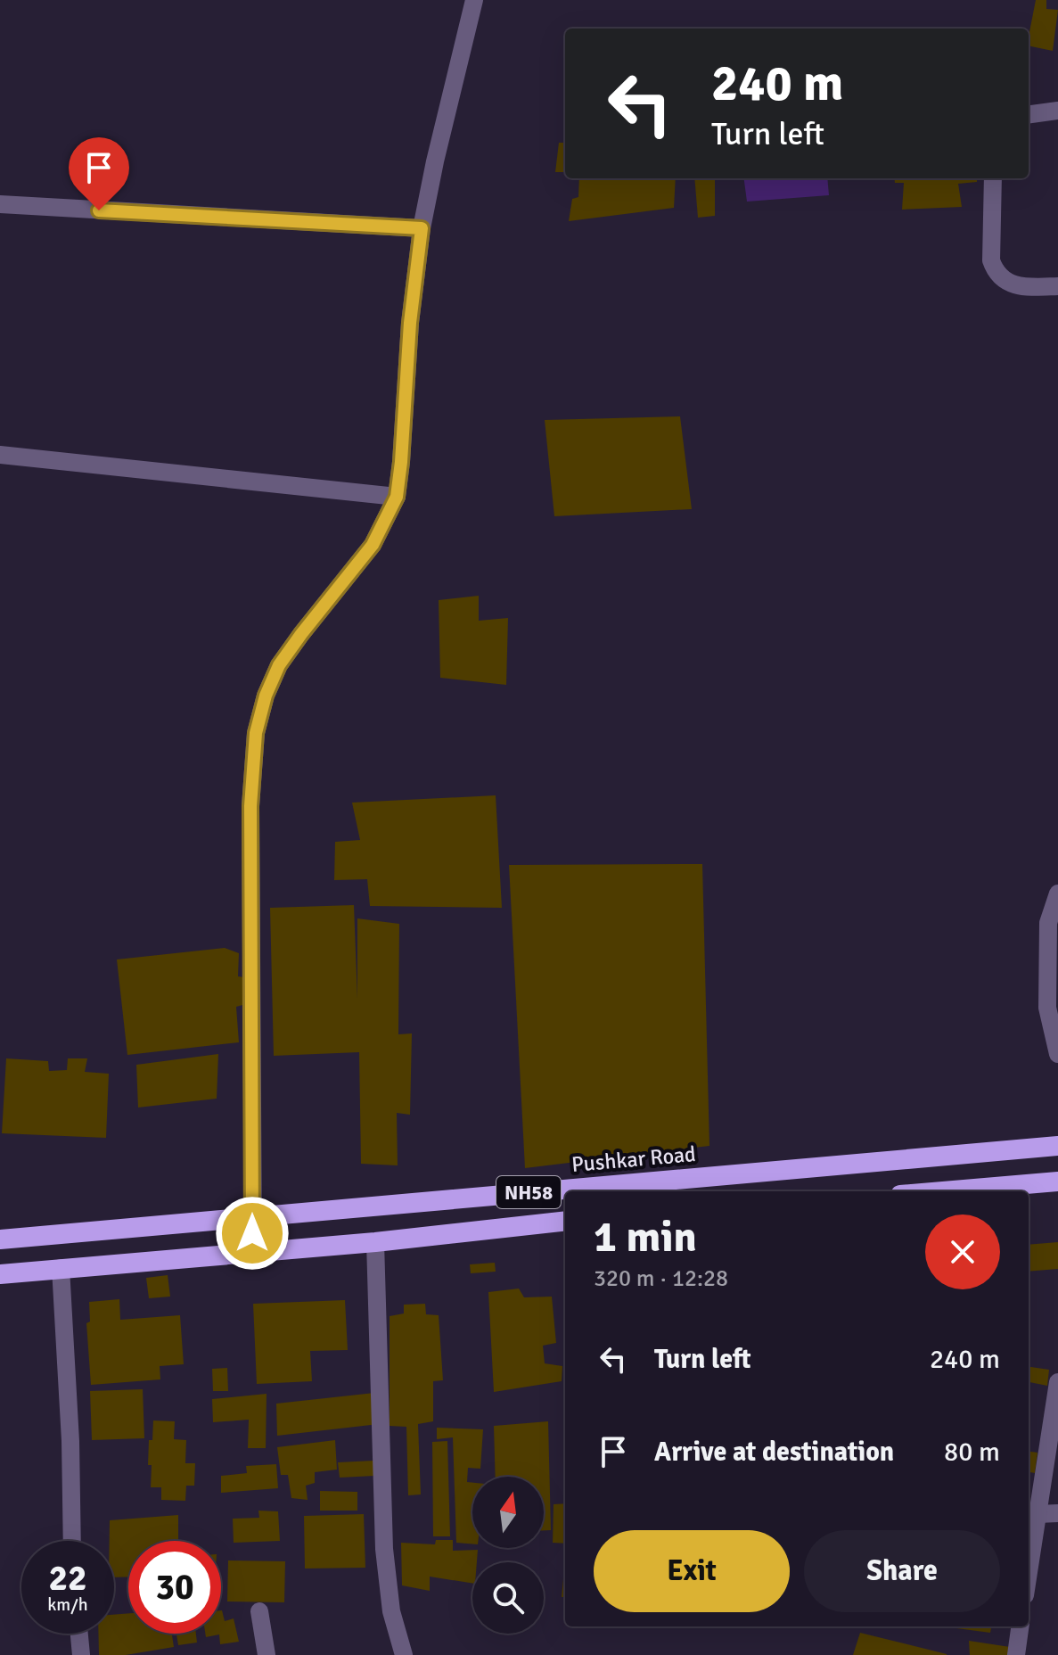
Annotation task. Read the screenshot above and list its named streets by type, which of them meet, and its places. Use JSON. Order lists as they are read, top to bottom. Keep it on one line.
{"streets":{"highway":["Pushkar Road","NH58"]},"north":"top","page":{"turn":["240 m","Turn left"],"heading":["1 min","320 m · 12:28"],"list":[{"name":"Turn left","value":"240 m"},{"name":"Arrive at destination","value":"80 m"}],"buttons":["Exit","Share"],"speed":"22 km/h","limit":"30"}}
